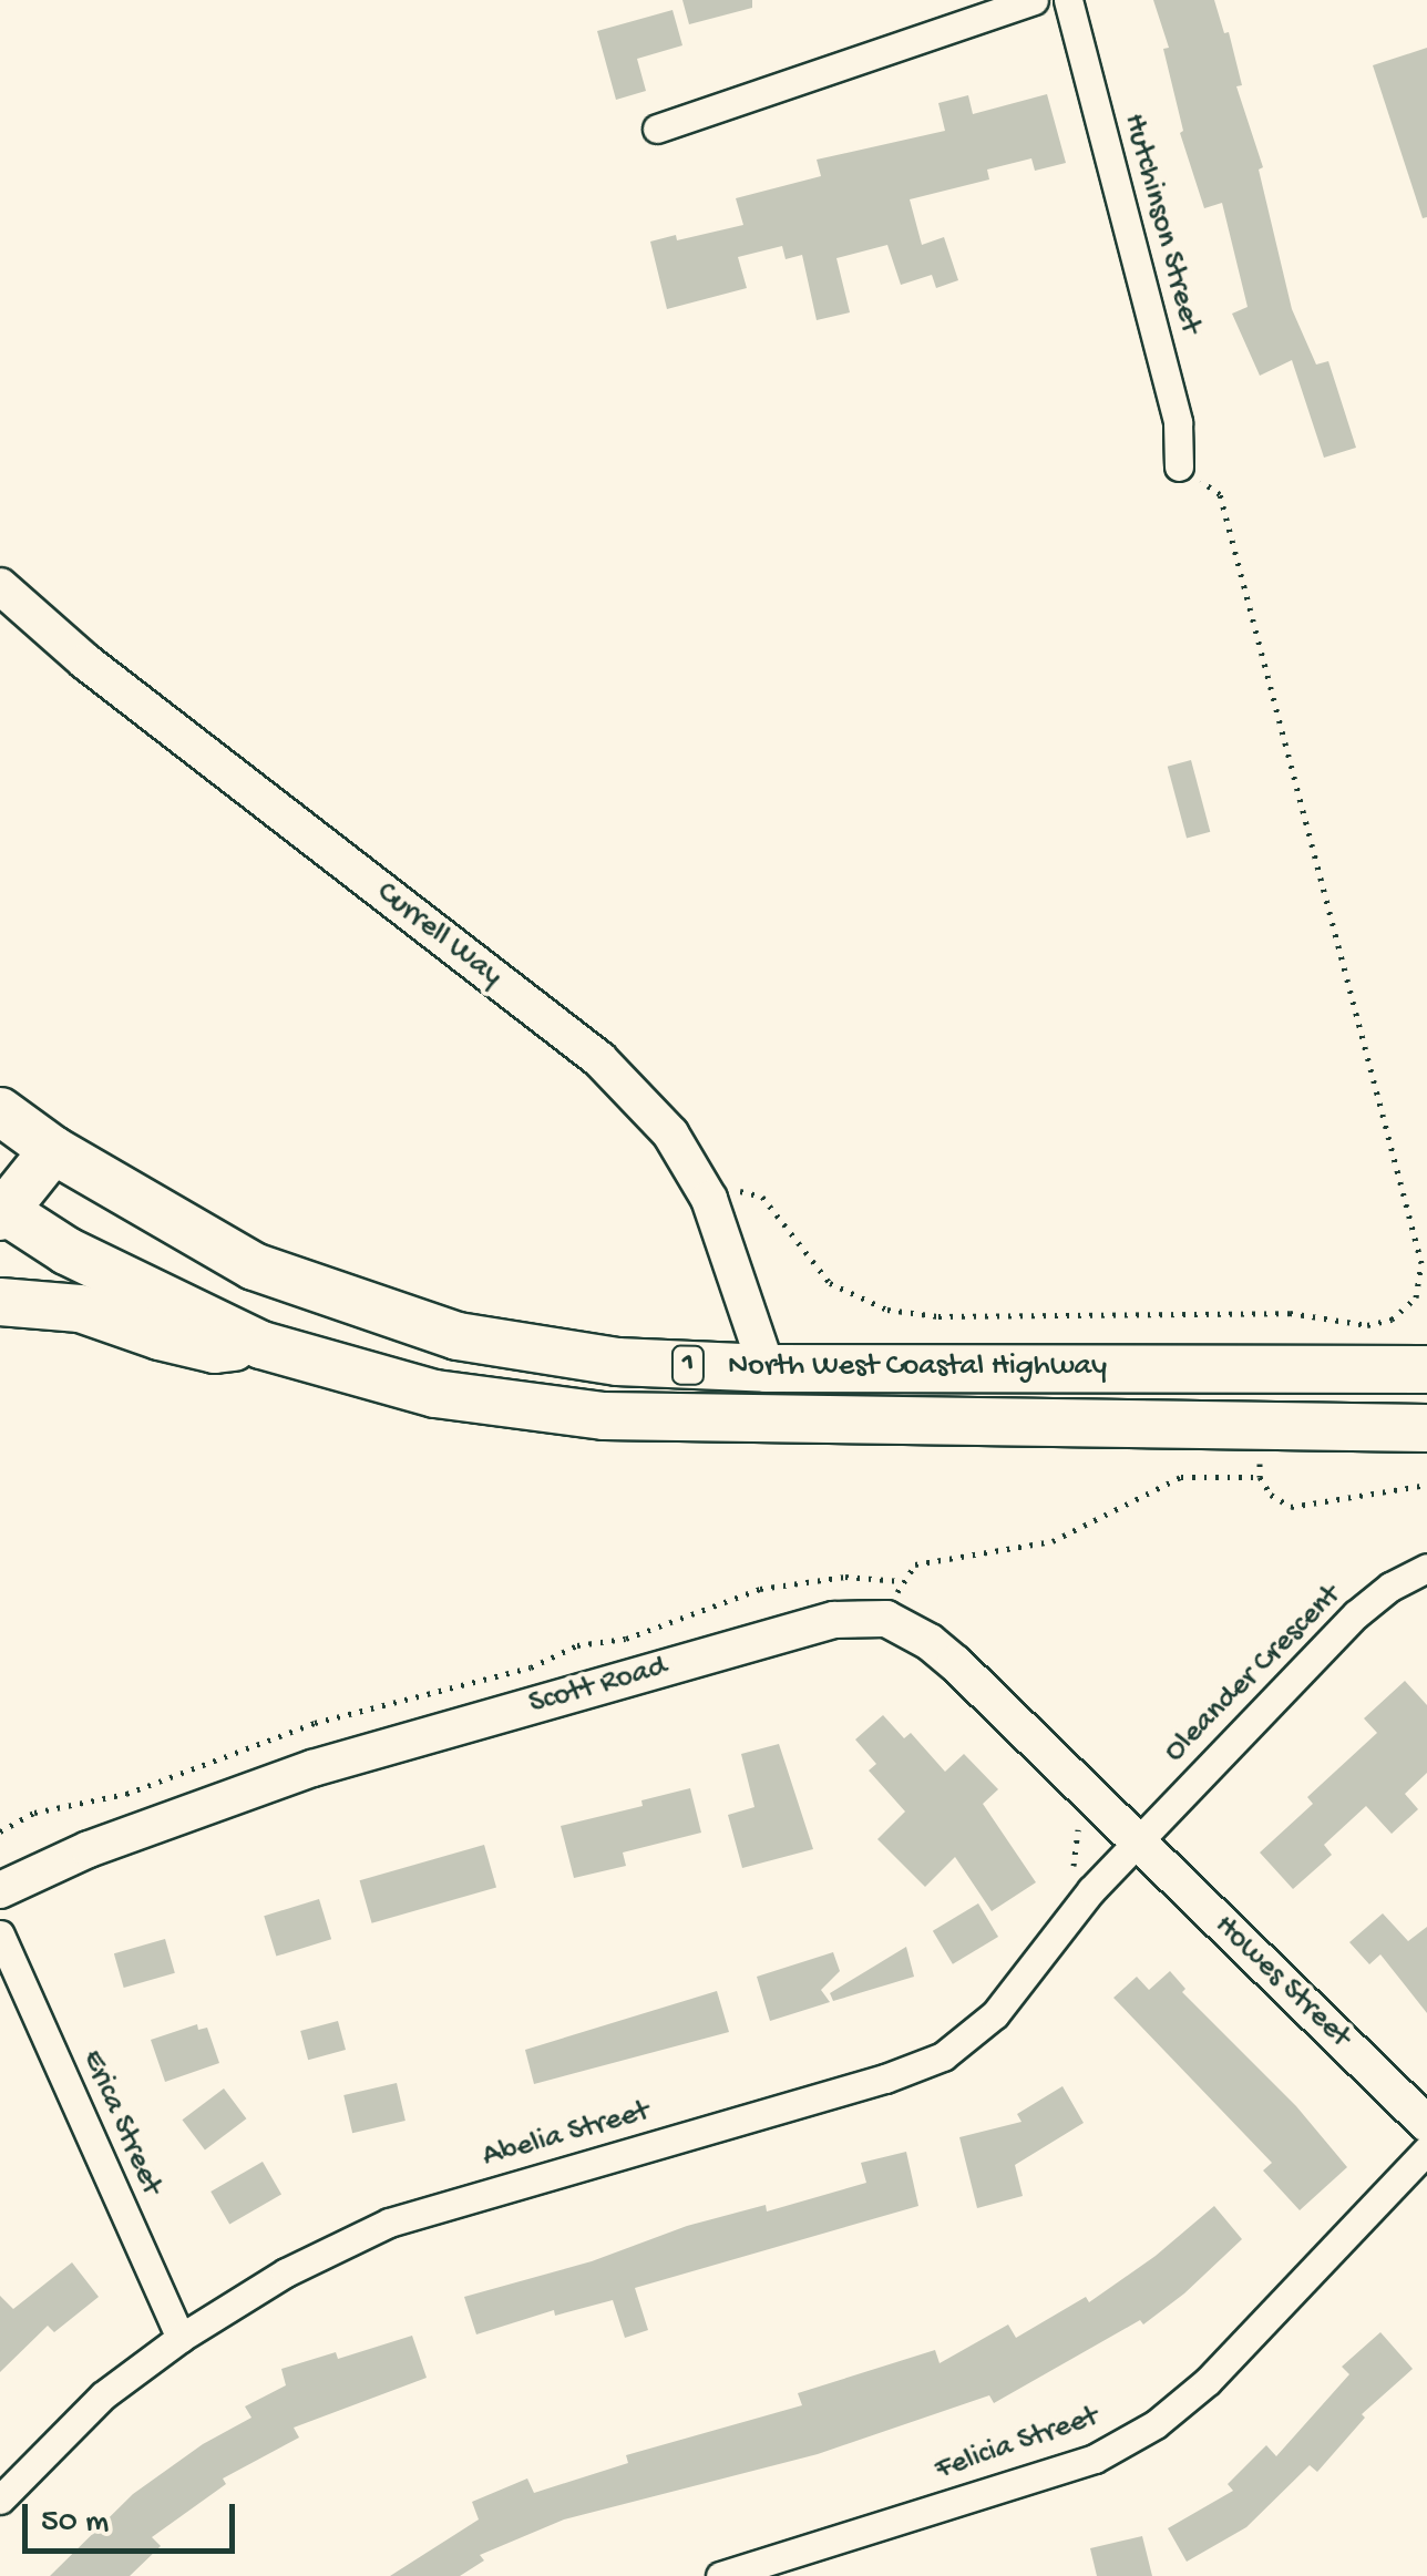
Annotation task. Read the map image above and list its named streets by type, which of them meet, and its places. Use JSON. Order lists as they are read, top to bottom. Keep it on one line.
{"streets":{"highway":["1","North West Coastal Highway"],"street":["Hutchinson Street","Currell Way","Oleander Crescent","Scott Road","Howes Street","Erica Street","Abelia Street","Felicia Street"]},"crossings":[["Currell Way","North West Coastal Highway"],["Oleander Crescent","Scott Road"],["Oleander Crescent","Howes Street"],["Oleander Crescent","Abelia Street"],["Scott Road","Howes Street"],["Scott Road","Abelia Street"],["Howes Street","Abelia Street"],["Erica Street","Abelia Street"]],"scale_bar":"50 m"}
